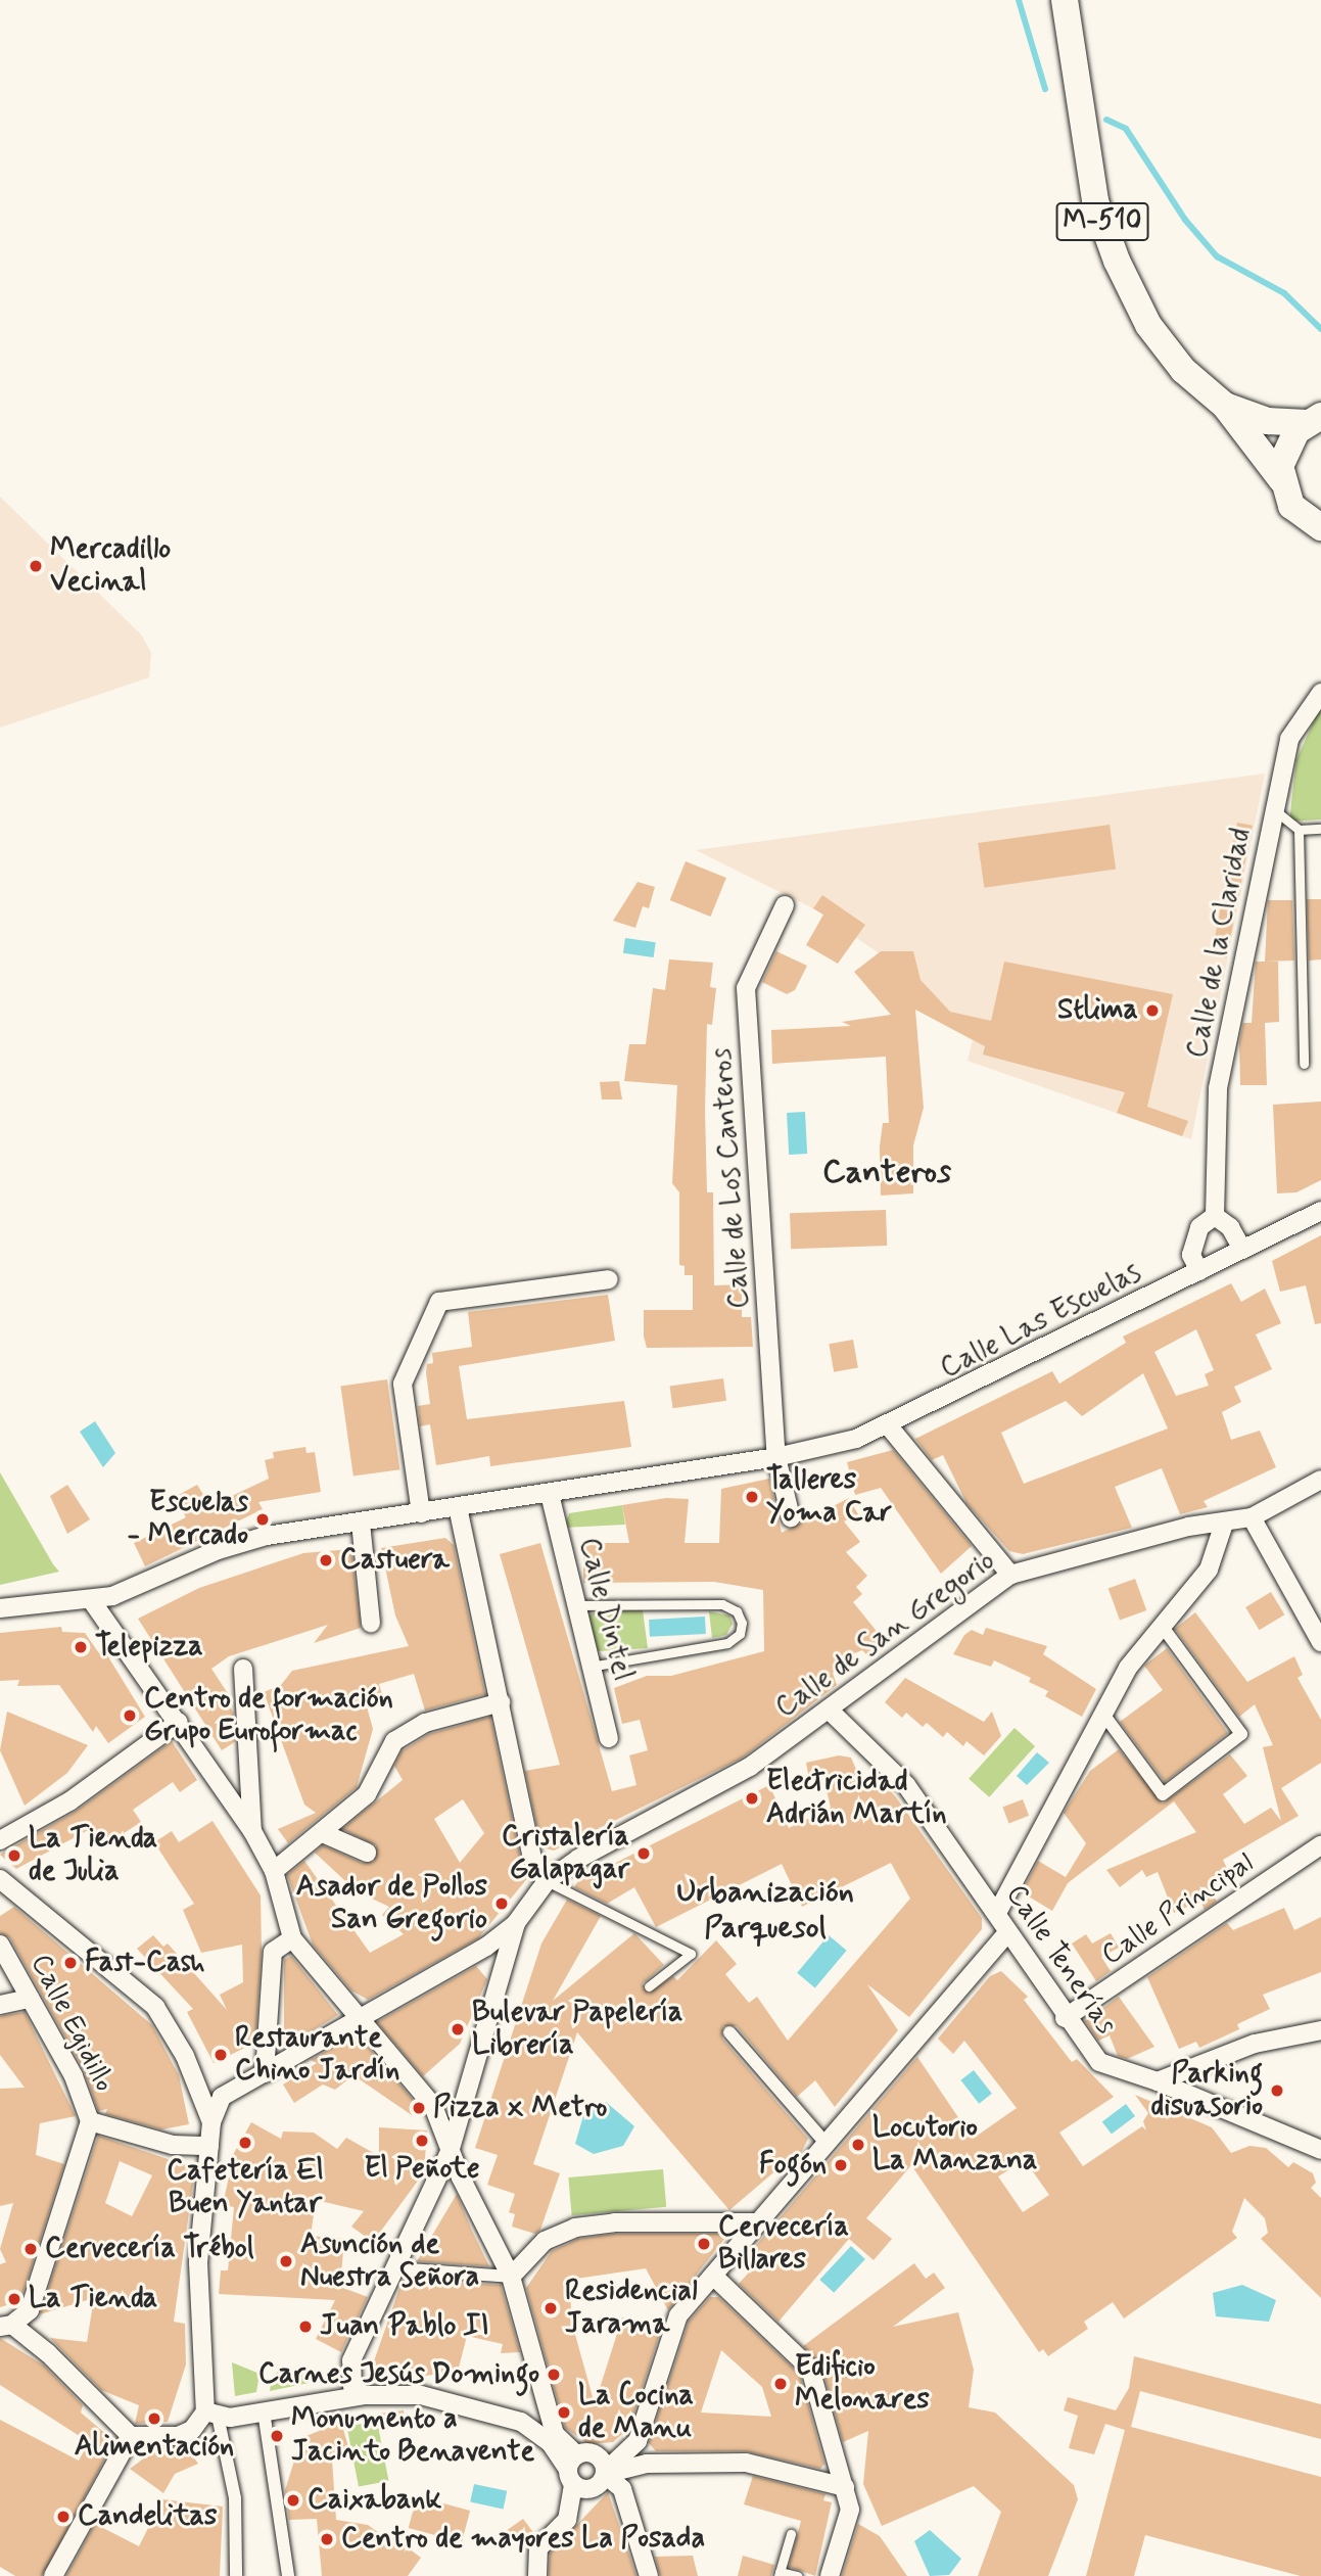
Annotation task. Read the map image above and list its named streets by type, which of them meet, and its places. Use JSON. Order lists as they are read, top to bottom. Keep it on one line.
{"streets":{"main road":["M-510"],"street":["Calle de la Claridad","Calle de Los Canteros","Calle Las Escuelas","Calle Dintel","Calle de San Gregorio","Calle Principal","Calle Tenerías","Calle Egidillo"]},"crossings":[["Calle de Los Canteros","Calle Las Escuelas"],["Calle Las Escuelas","Calle Dintel"],["Calle de San Gregorio","Calle Tenerías"],["Calle Principal","Calle Tenerías"]],"districts":["Canteros","Urbanización Parquesol"],"places":["Mercadillo Vecinal","Stlima","Talleres Yoma Car","Escuelas - Mercado","Castuera","Telepizza","Centro de formación Grupo Euroformac","Electricidad Adrián Martín","Cristalería Galapagar","La Tienda de Julia","Asador de Pollos San Gregorio","Fast-Cash","Bulevar Papelería Librería","Restaurante Chino Jardín","Parking disuasorio","Pizza x Metro","El Peñote","Cafetería El Buen Yantar","Locutorio La Manzana","Fogón","Cervecería Billares","Cervecería Trébol","Asunción de Nuestra Señora","La Tienda","Residencial Jarama","Juan Pablo II","Carnes Jesús Domingo","Edificio Melonares","La Cocina de Manu","Alimentación","Monumento a Jacinto Benavente","Caixabank","Candelitas","Centro de mayores La Posada"]}
